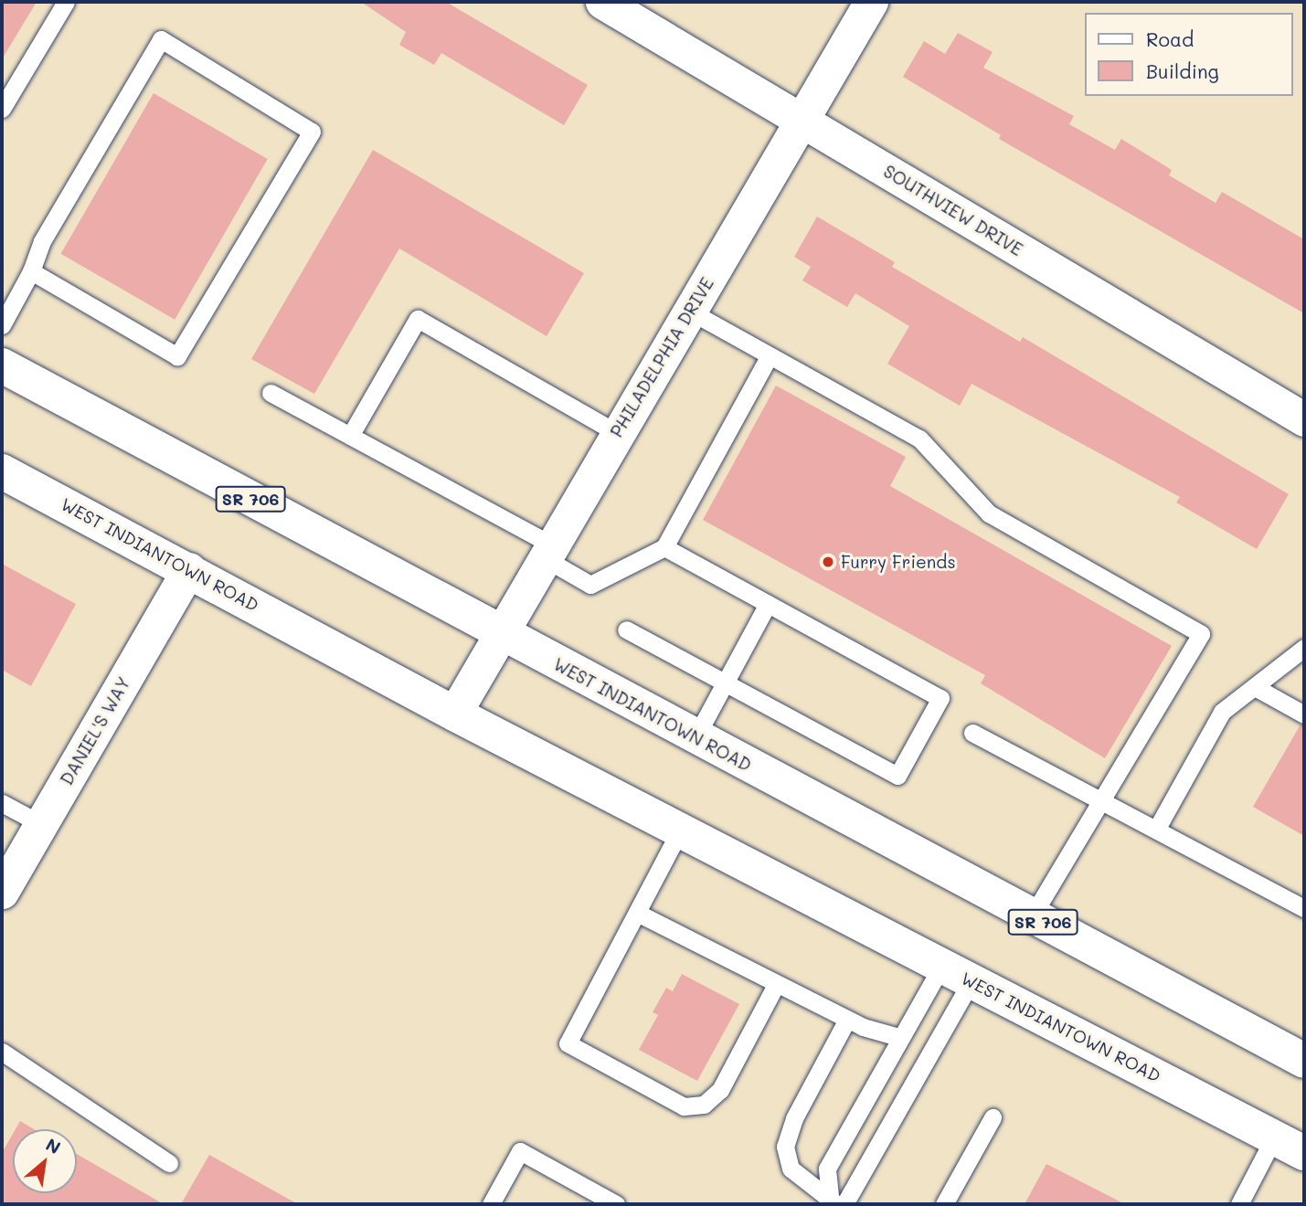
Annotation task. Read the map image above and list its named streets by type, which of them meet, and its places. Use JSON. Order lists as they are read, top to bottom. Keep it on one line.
{"streets":{"main road":["SR 706","WEST INDIANTOWN ROAD"],"street":["SOUTHVIEW DRIVE","PHILADELPHIA DRIVE","DANIEL'S WAY"]},"crossings":[["SOUTHVIEW DRIVE","PHILADELPHIA DRIVE"],["PHILADELPHIA DRIVE","WEST INDIANTOWN ROAD"],["WEST INDIANTOWN ROAD","DANIEL'S WAY"]],"places":["Furry Friends"],"legend":["Road","Building"],"north":"top right"}
